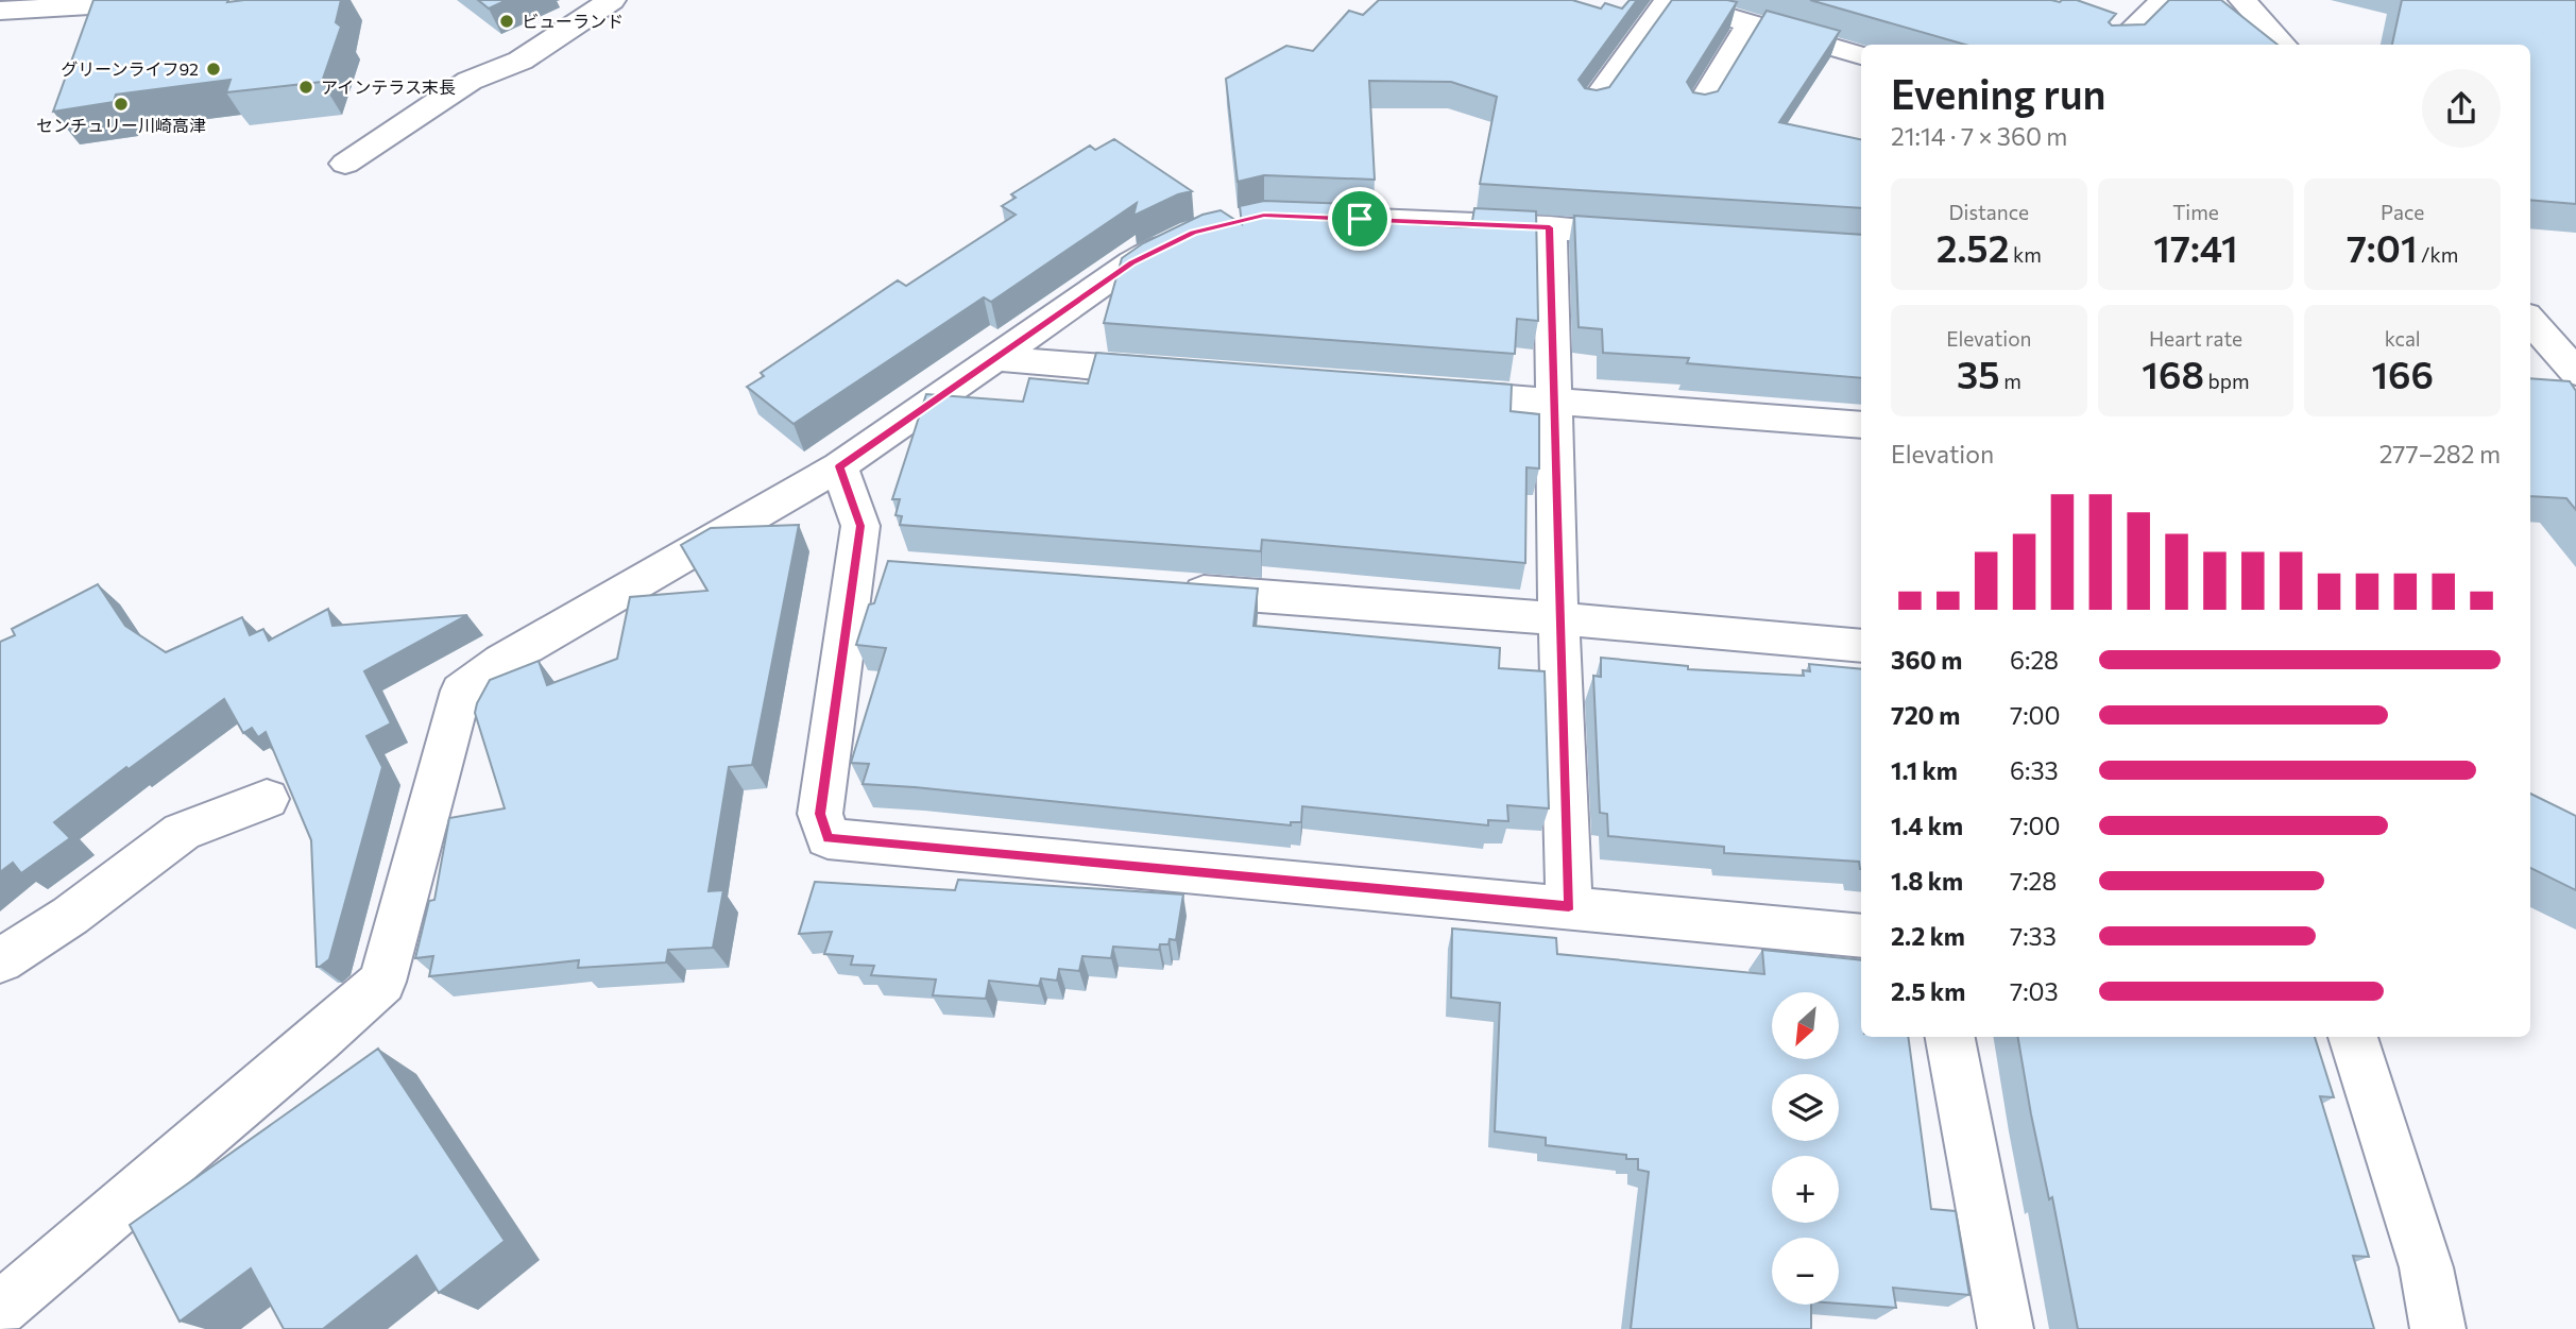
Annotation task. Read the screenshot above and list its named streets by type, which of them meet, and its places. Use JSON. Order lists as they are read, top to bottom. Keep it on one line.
{"places":["ビューランド","グリーンライフ92","アインテラス末長","センチュリー川崎高津"],"north":"bottom left","page":{"heading":["Evening run","21:14 · 7 × 360 m"],"stats":[["Distance","2.52 km"],["Time","17:41"],["Pace","7:01 /km"],["Elevation","35 m"],["Heart rate","168 bpm"],["kcal","166"]],"chart":["Elevation","277–282 m"],"list":[{"name":"360 m","note":"6:28"},{"name":"720 m","note":"7:00"},{"name":"1.1 km","note":"6:33"},{"name":"1.4 km","note":"7:00"},{"name":"1.8 km","note":"7:28"},{"name":"2.2 km","note":"7:33"},{"name":"2.5 km","note":"7:03"}],"map_buttons":["+","−"]}}
